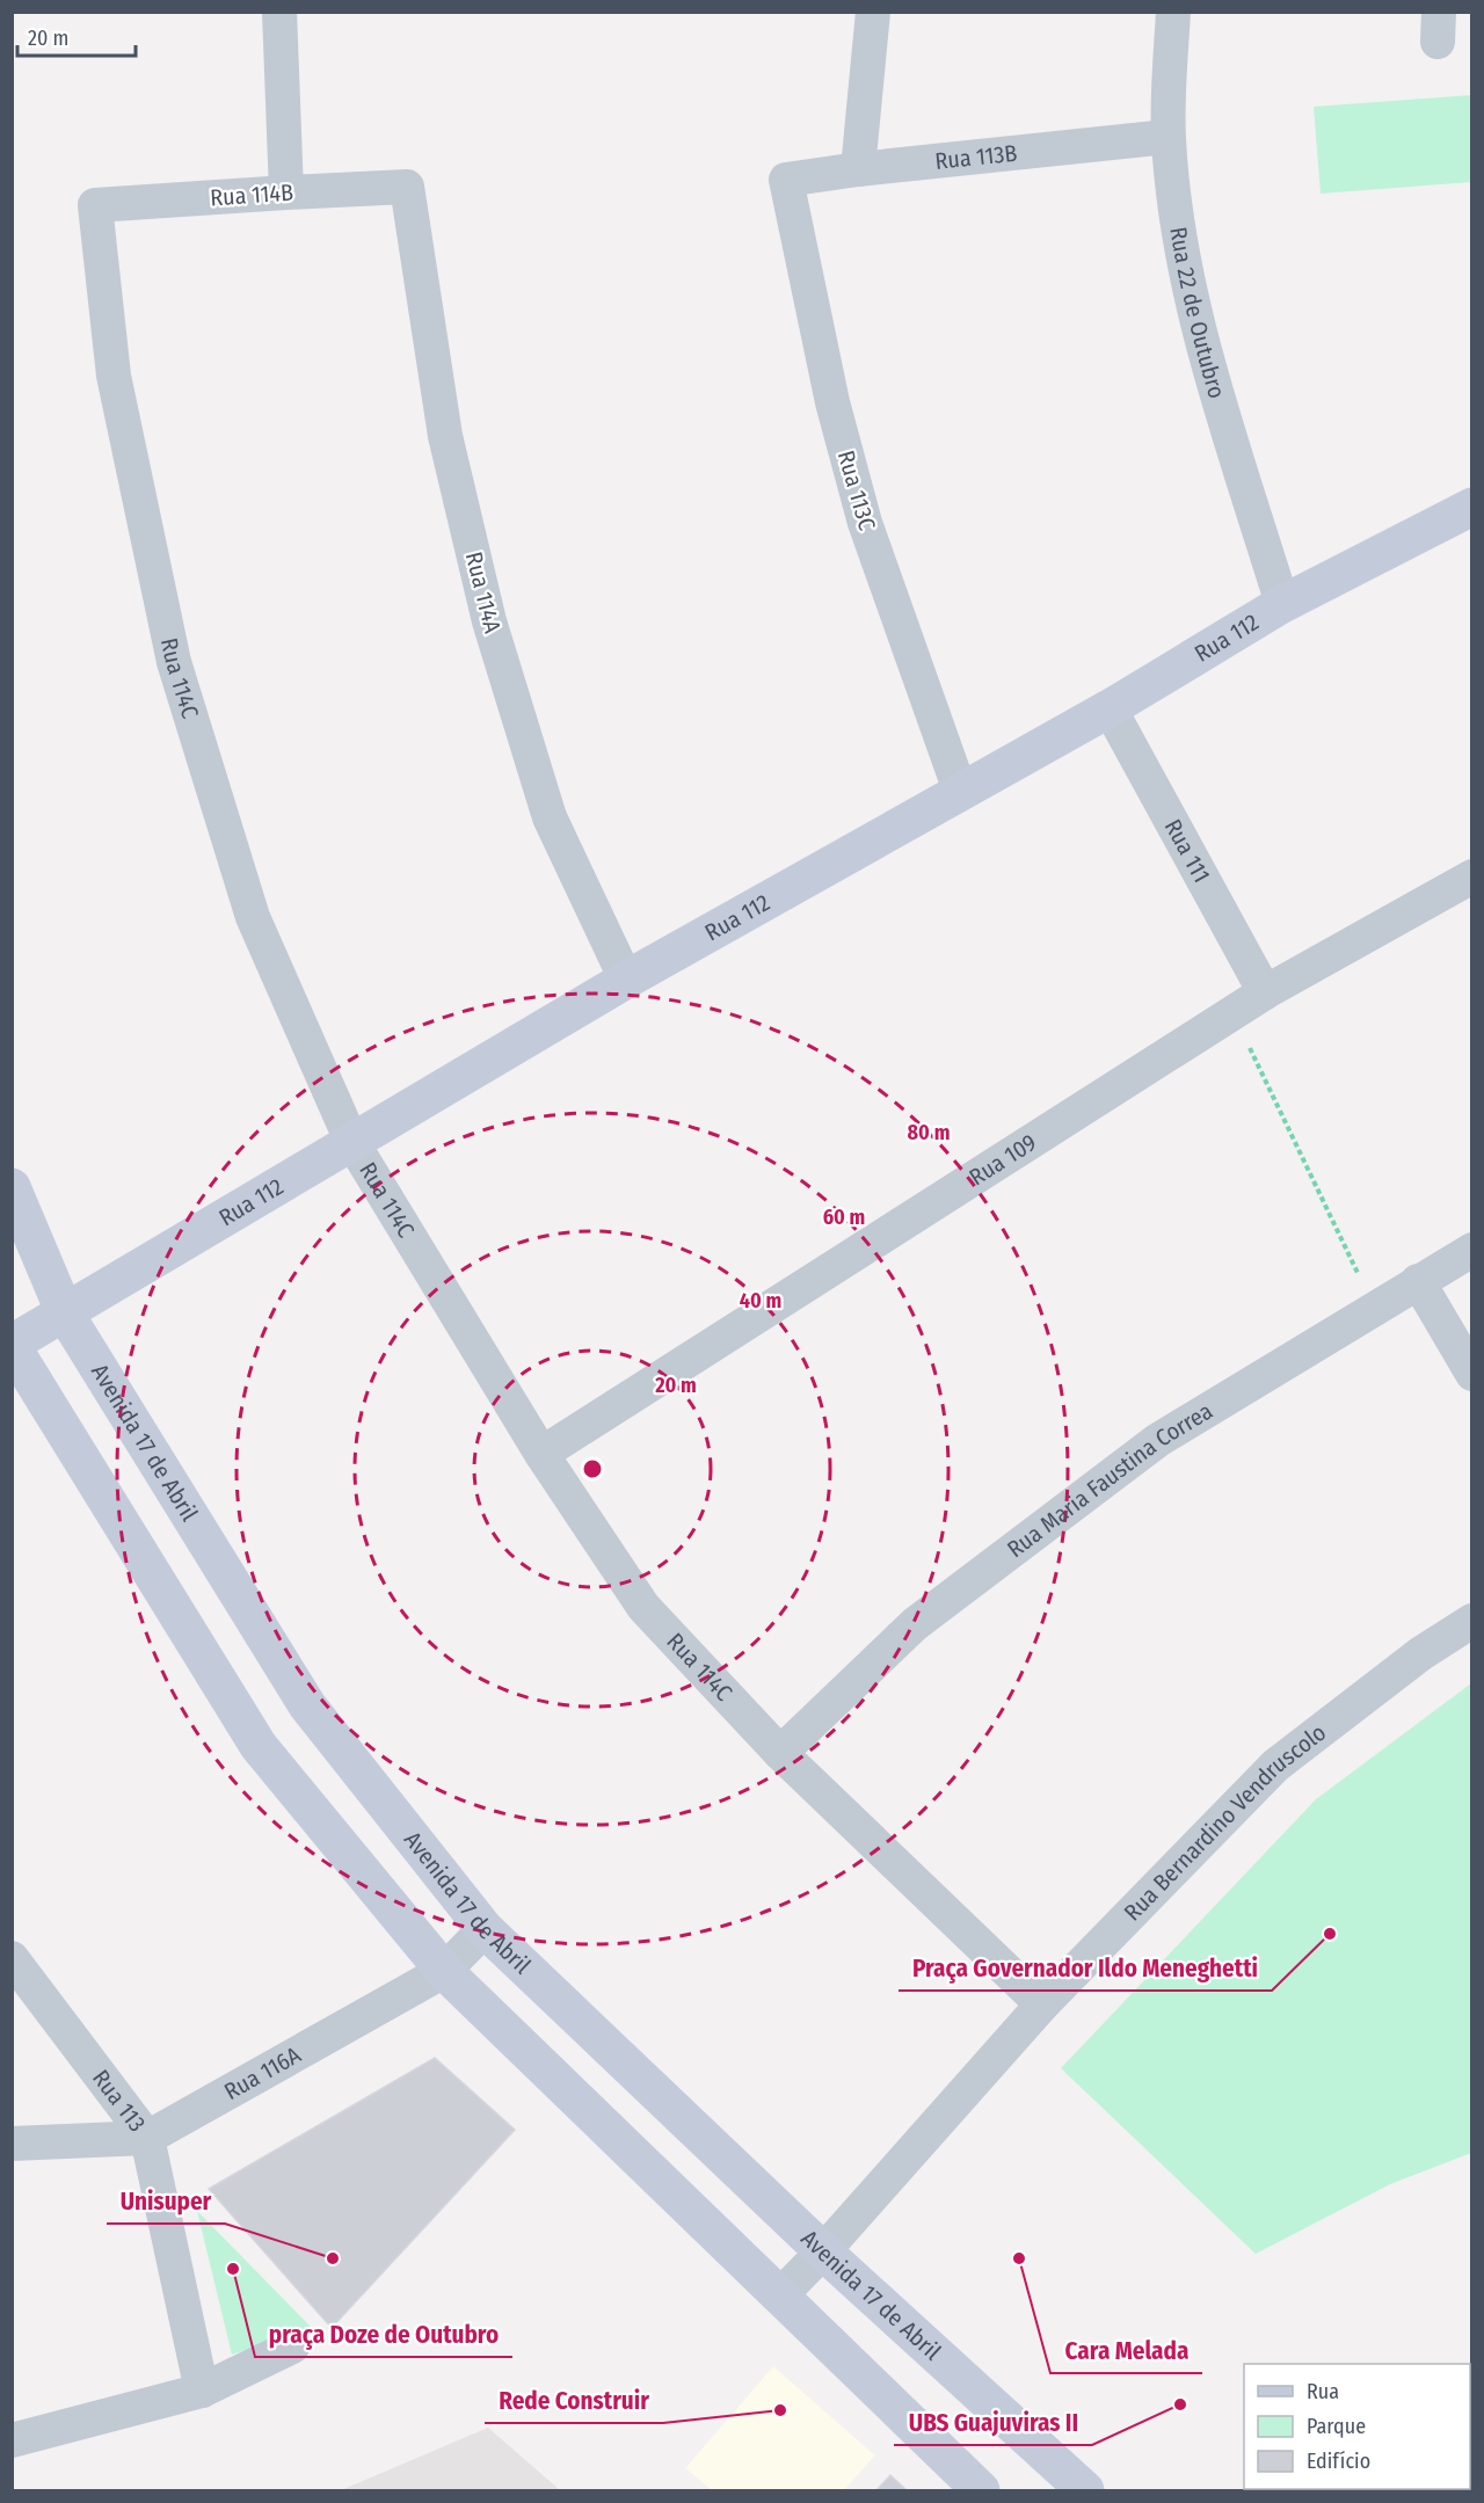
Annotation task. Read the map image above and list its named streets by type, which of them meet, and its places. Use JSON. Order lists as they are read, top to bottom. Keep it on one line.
{"streets":{"main road":["Rua 112","Avenida 17 de Abril"],"street":["Rua 113B","Rua 114B","Rua 22 de Outubro","Rua 113C","Rua 114A","Rua 114C","Rua 111","Rua 109","Rua Maria Faustina Correa","Rua Bernardino Vendruscolo","Rua 116A","Rua 113"]},"crossings":[["Rua 113B","Rua 22 de Outubro"],["Rua 113B","Rua 113C"],["Rua 114B","Rua 114A"],["Rua 114B","Rua 114C"],["Rua 22 de Outubro","Rua 112"],["Rua 113C","Rua 112"],["Rua 114A","Rua 112"],["Rua 112","Rua 114C"],["Rua 112","Rua 111"],["Rua 112","Avenida 17 de Abril"],["Rua 114C","Rua 109"],["Rua 114C","Rua Maria Faustina Correa"],["Rua 114C","Rua Bernardino Vendruscolo"],["Rua 111","Rua 109"],["Avenida 17 de Abril","Rua Bernardino Vendruscolo"],["Avenida 17 de Abril","Rua 116A"],["Rua 116A","Rua 113"]],"places":["Praça Governador Ildo Meneghetti","Unisuper","Cara Melada","praça Doze de Outubro","UBS Guajuviras II","Rede Construir"],"legend":["Rua","Parque","Edifício"],"scale_bar":"20 m","rings":["80 m","60 m","40 m","20 m"]}
